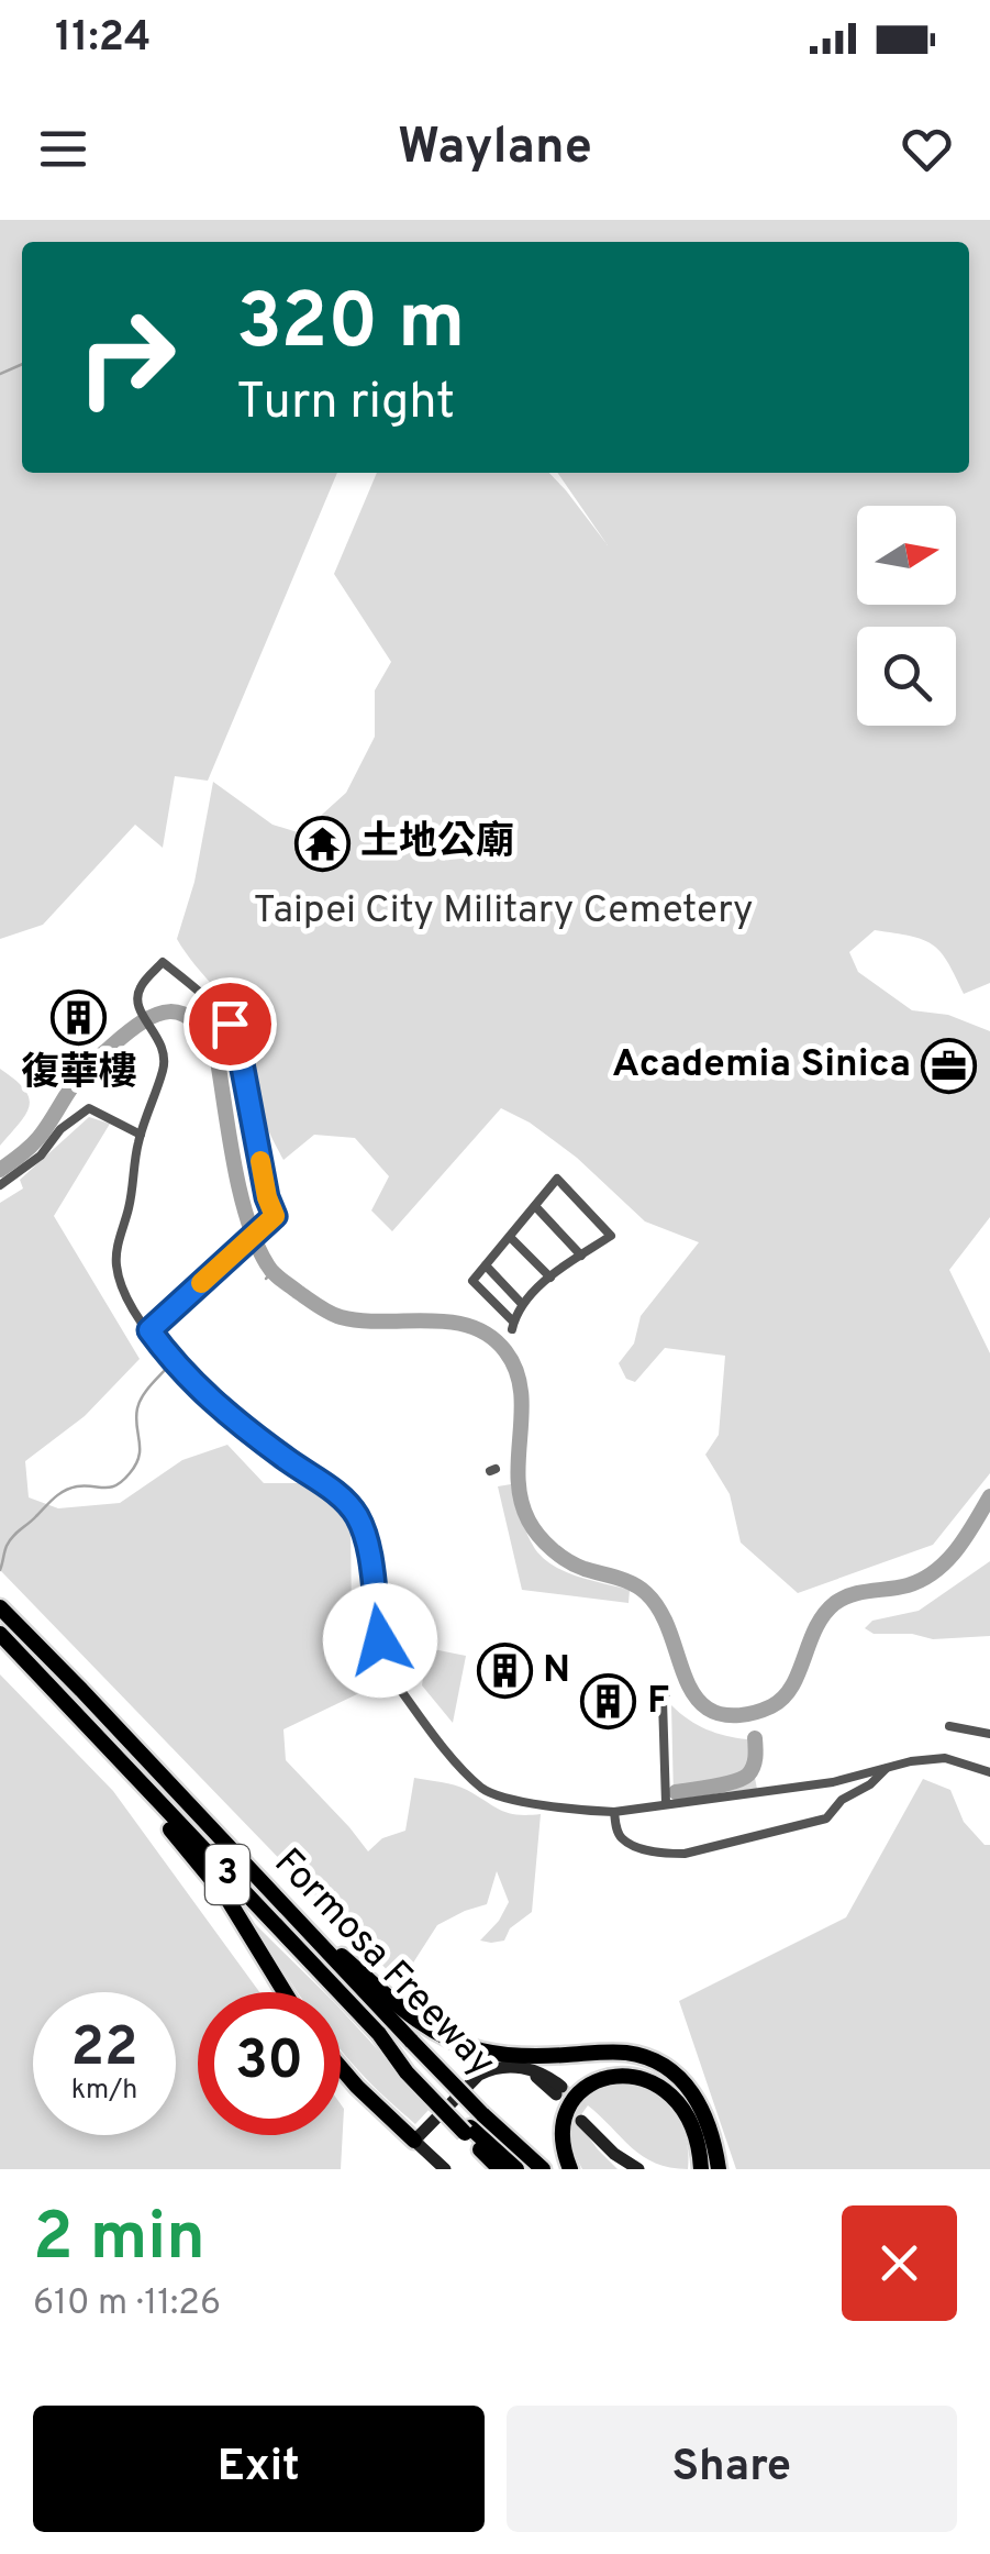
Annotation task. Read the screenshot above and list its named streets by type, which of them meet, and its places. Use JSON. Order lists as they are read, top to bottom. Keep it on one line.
{"streets":{"highway":["3","Formosa Freeway"]},"parks":["Taipei City Military Cemetery"],"places":{"temple":["土地公廟"],"building":["復華樓","N","F"],"office":["Academia Sinica"]},"north":"right","page":{"status":"11:24","header":"Waylane","turn":["320 m","Turn right"],"speed":"22 km/h","limit":"30","heading":["2 min","610 m · 11:26"],"buttons":["Exit","Share"]}}
